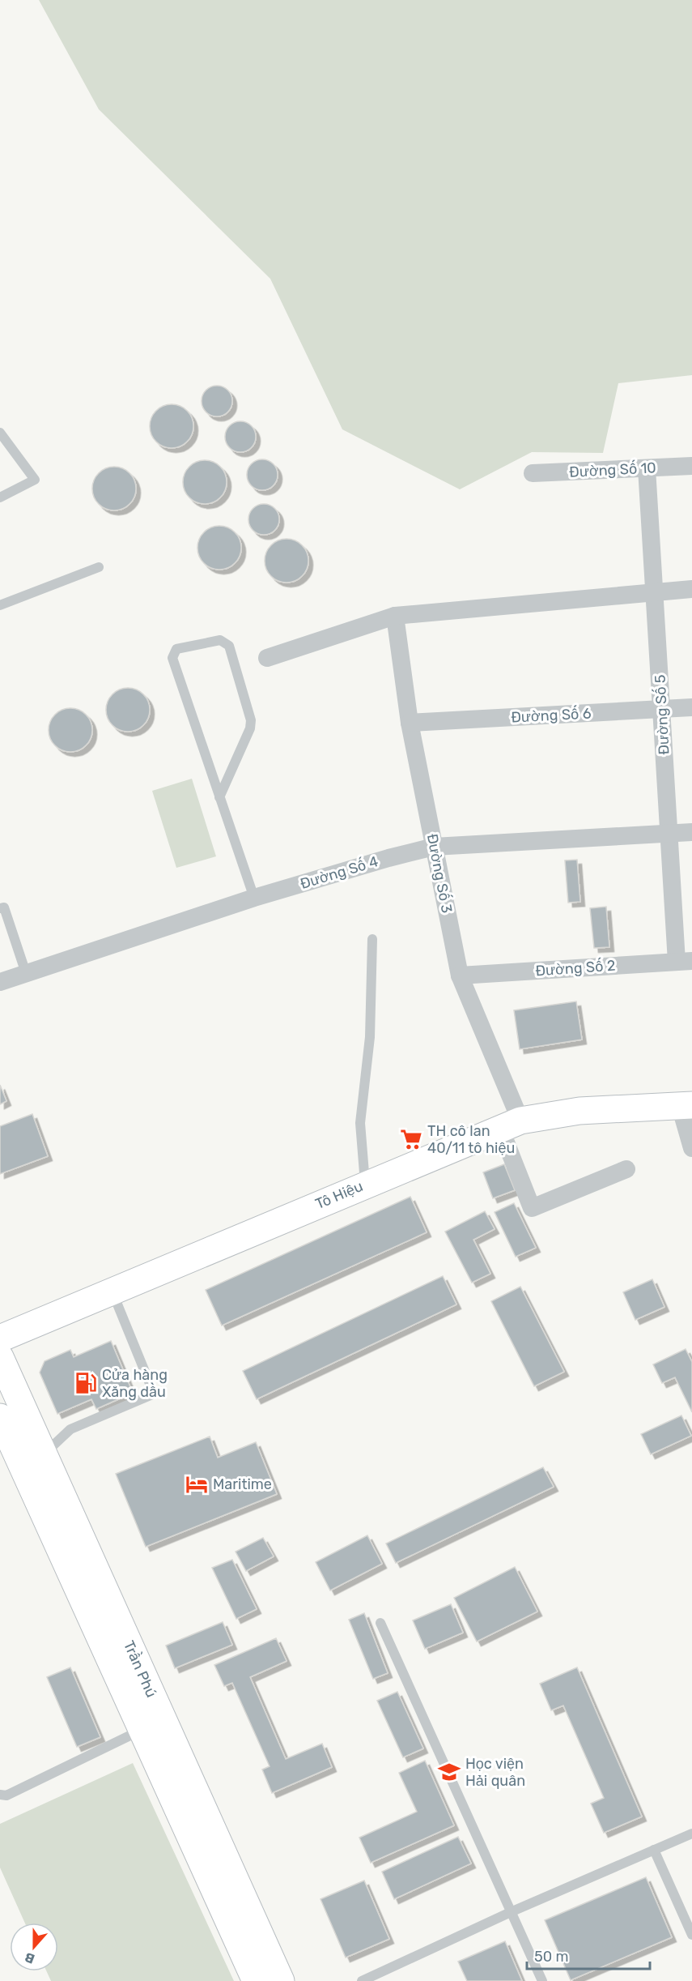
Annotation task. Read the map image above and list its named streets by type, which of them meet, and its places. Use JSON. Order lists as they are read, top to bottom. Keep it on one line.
{"streets":{"main road":["Tô Hiệu","Trần Phú"],"street":["Đường Số 10","Đường Số 5","Đường Số 6","Đường Số 4","Đường Số 3","Đường Số 2"]},"crossings":[["Đường Số 10","Đường Số 5"],["Đường Số 5","Đường Số 6"],["Đường Số 5","Đường Số 4"],["Đường Số 5","Đường Số 2"],["Đường Số 6","Đường Số 3"],["Đường Số 4","Đường Số 3"],["Đường Số 3","Đường Số 2"],["Đường Số 3","Tô Hiệu"]],"places":{"supermarket":["TH cô lan 40/11 tô hiệu"],"fuel station":["Cửa hàng Xăng dầu"],"hotel":["Maritime"],"school or university":["Học viện Hải quân"]},"scale_bar":"50 m","north":"bottom"}
